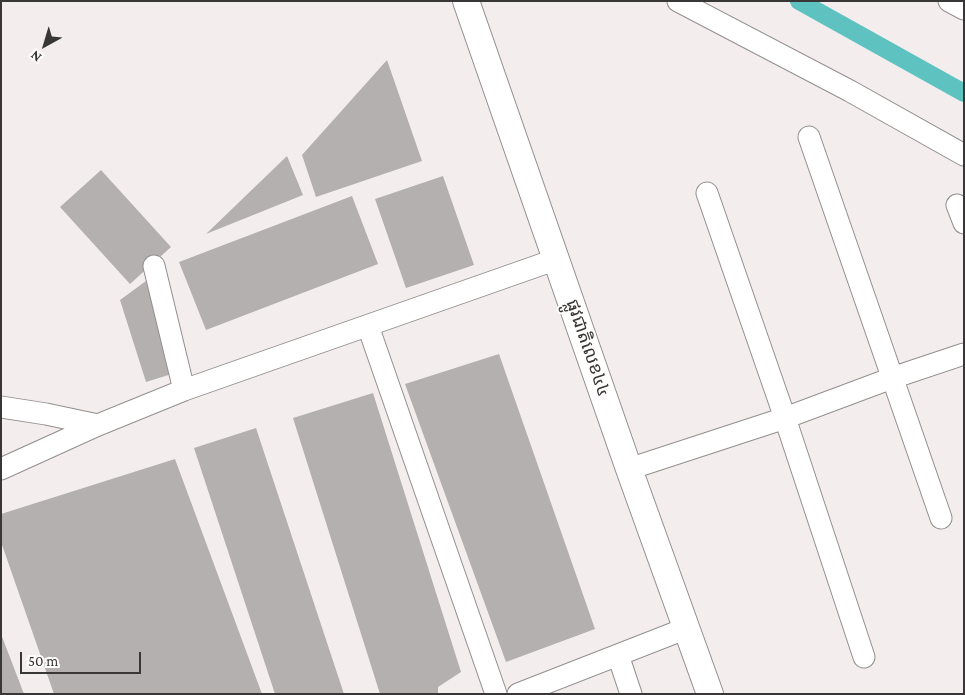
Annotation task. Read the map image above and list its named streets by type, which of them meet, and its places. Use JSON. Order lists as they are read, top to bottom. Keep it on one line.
{"streets":{"main road":["ផ្លូវជាតិលេខ៤៤"]},"scale_bar":"50 m","north":"bottom left"}
